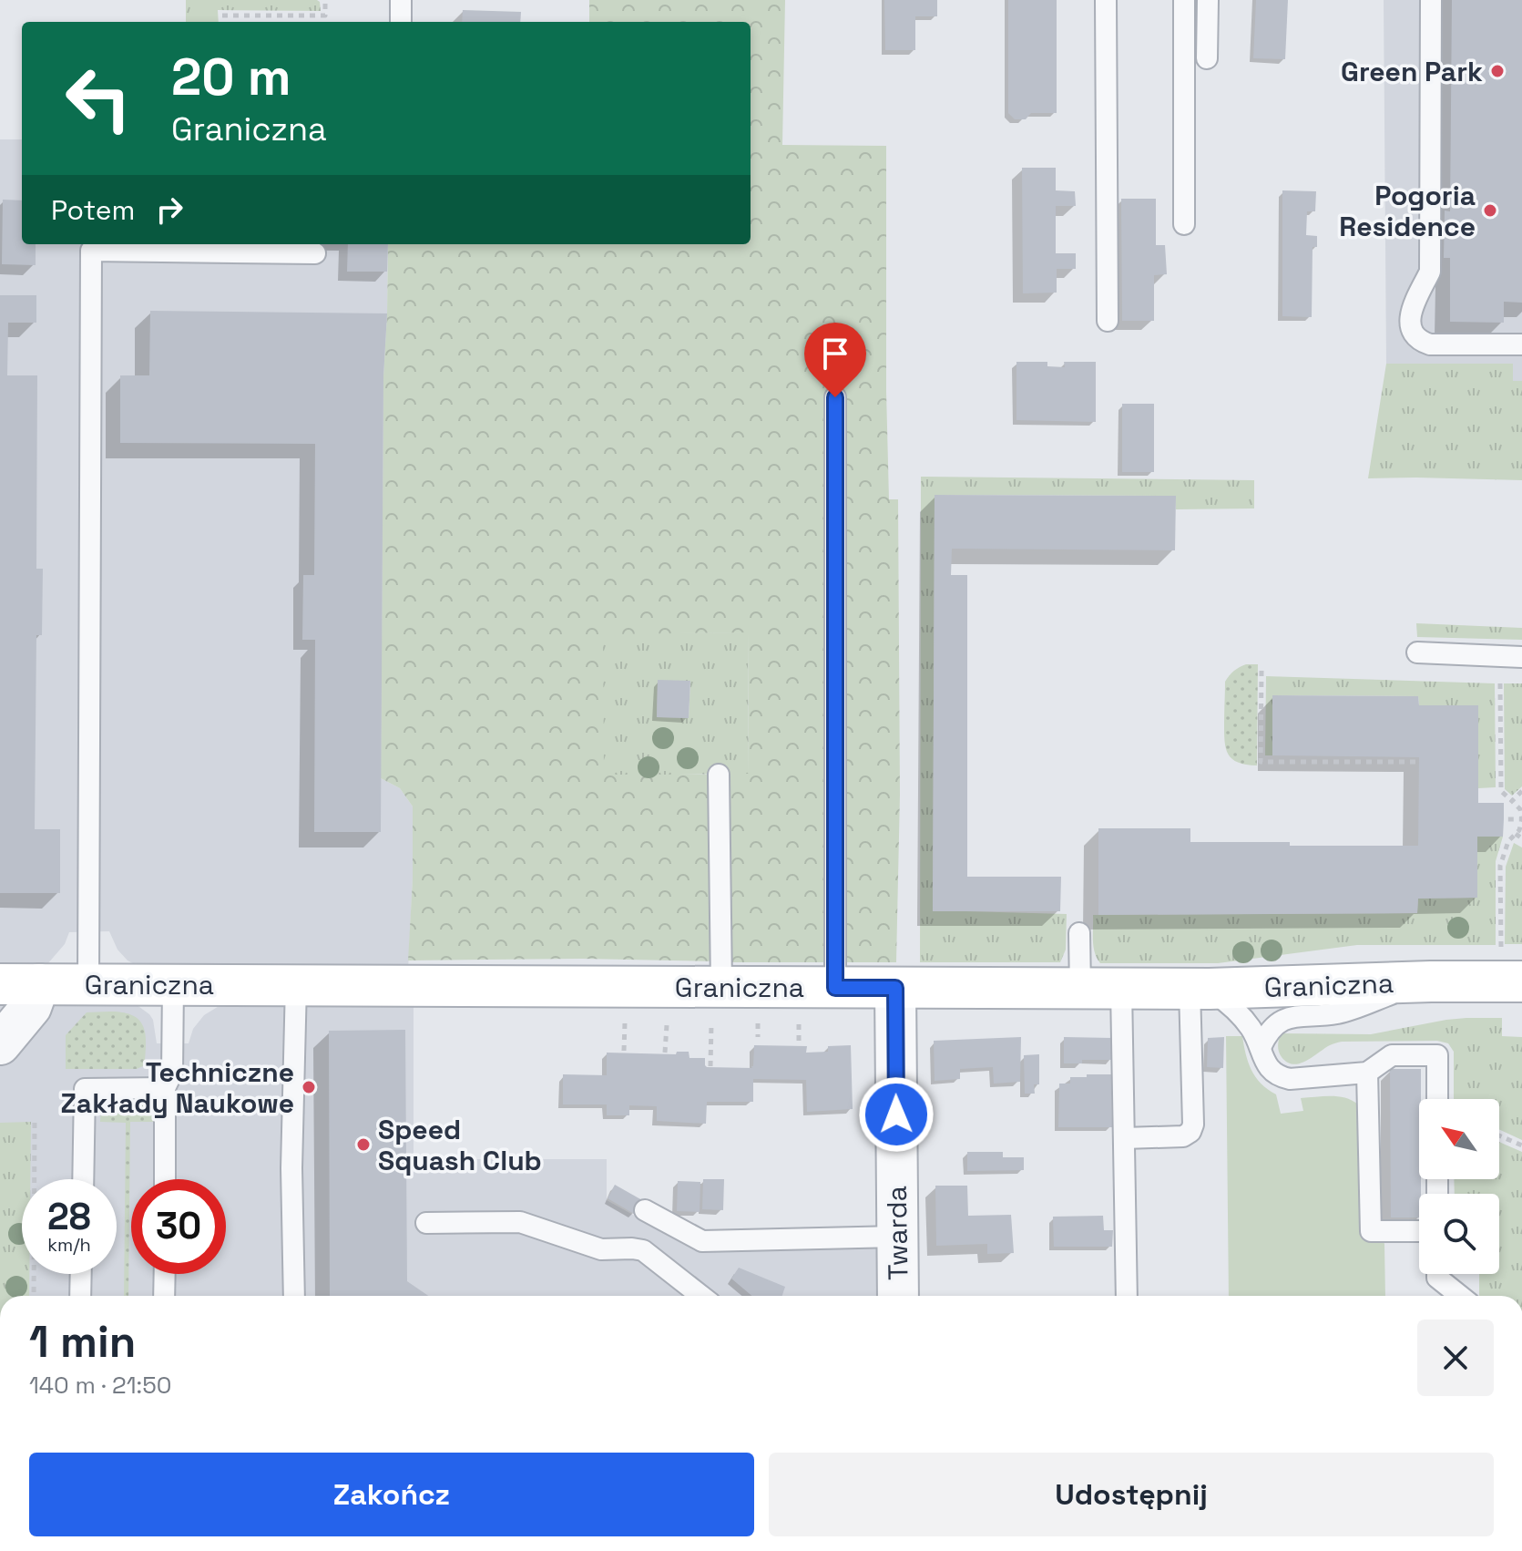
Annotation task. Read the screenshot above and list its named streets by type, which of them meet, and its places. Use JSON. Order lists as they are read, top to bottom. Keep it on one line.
{"streets":{"street":["Graniczna","Twarda"]},"crossings":[["Graniczna","Twarda"]],"places":["Green Park","Pogoria Residence","Techniczne Zakłady Naukowe","Speed Squash Club"],"north":"top left","page":{"turn":["20 m","Graniczna"],"then":"Potem","speed":"28 km/h","limit":"30","heading":["1 min","140 m · 21:50"],"buttons":["Zakończ","Udostępnij"]}}
